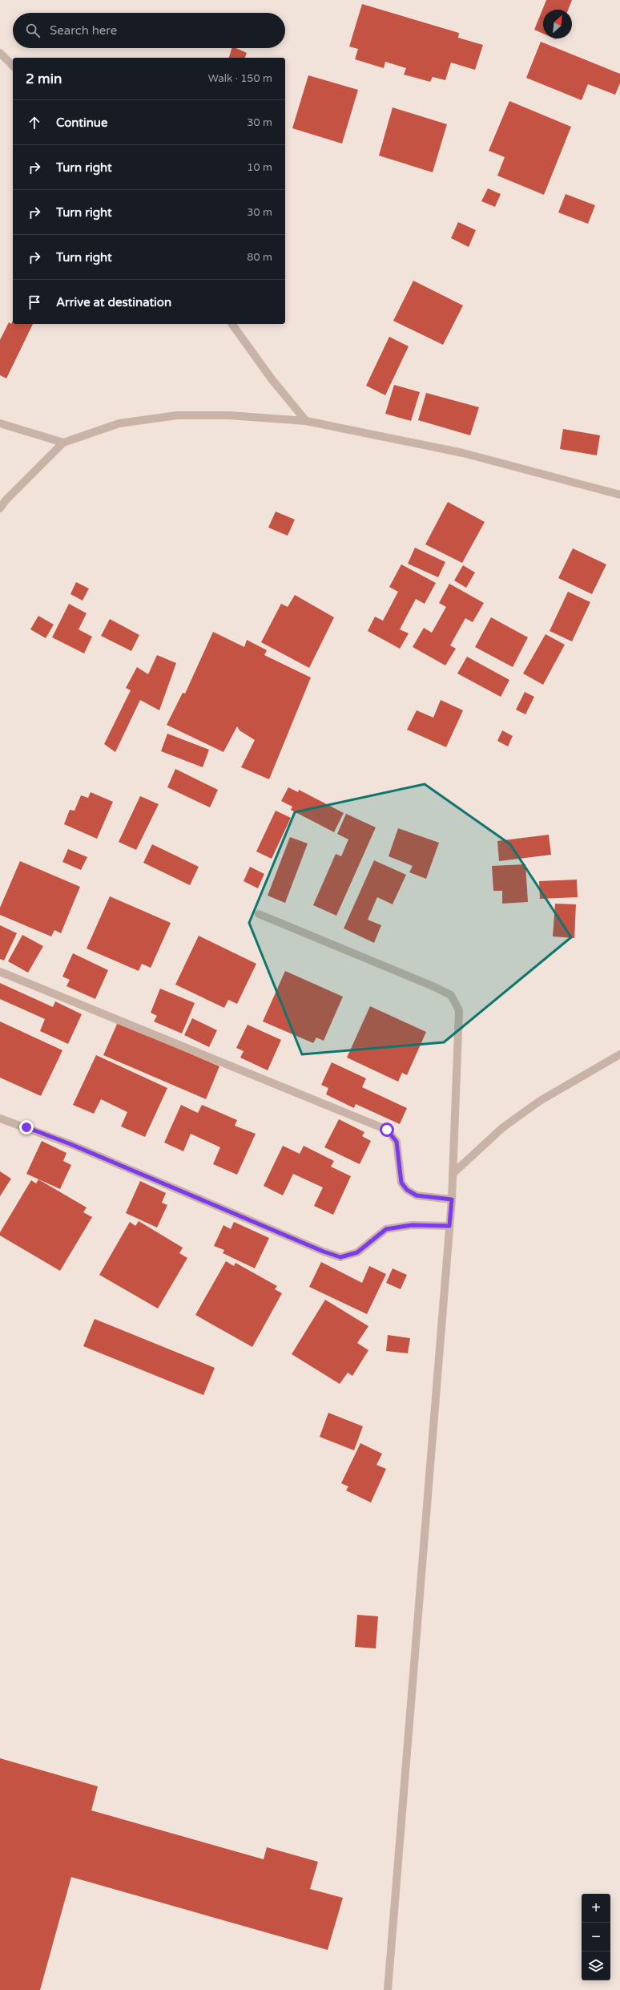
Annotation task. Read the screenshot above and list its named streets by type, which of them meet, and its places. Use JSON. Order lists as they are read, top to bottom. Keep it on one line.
{"north":"top right","page":{"search":"Search here","heading":["2 min","Walk · 150 m"],"list":[["Continue","30 m"],["Turn right","10 m"],["Turn right","30 m"],["Turn right","80 m"],"Arrive at destination"],"map_buttons":["+","−"]}}
